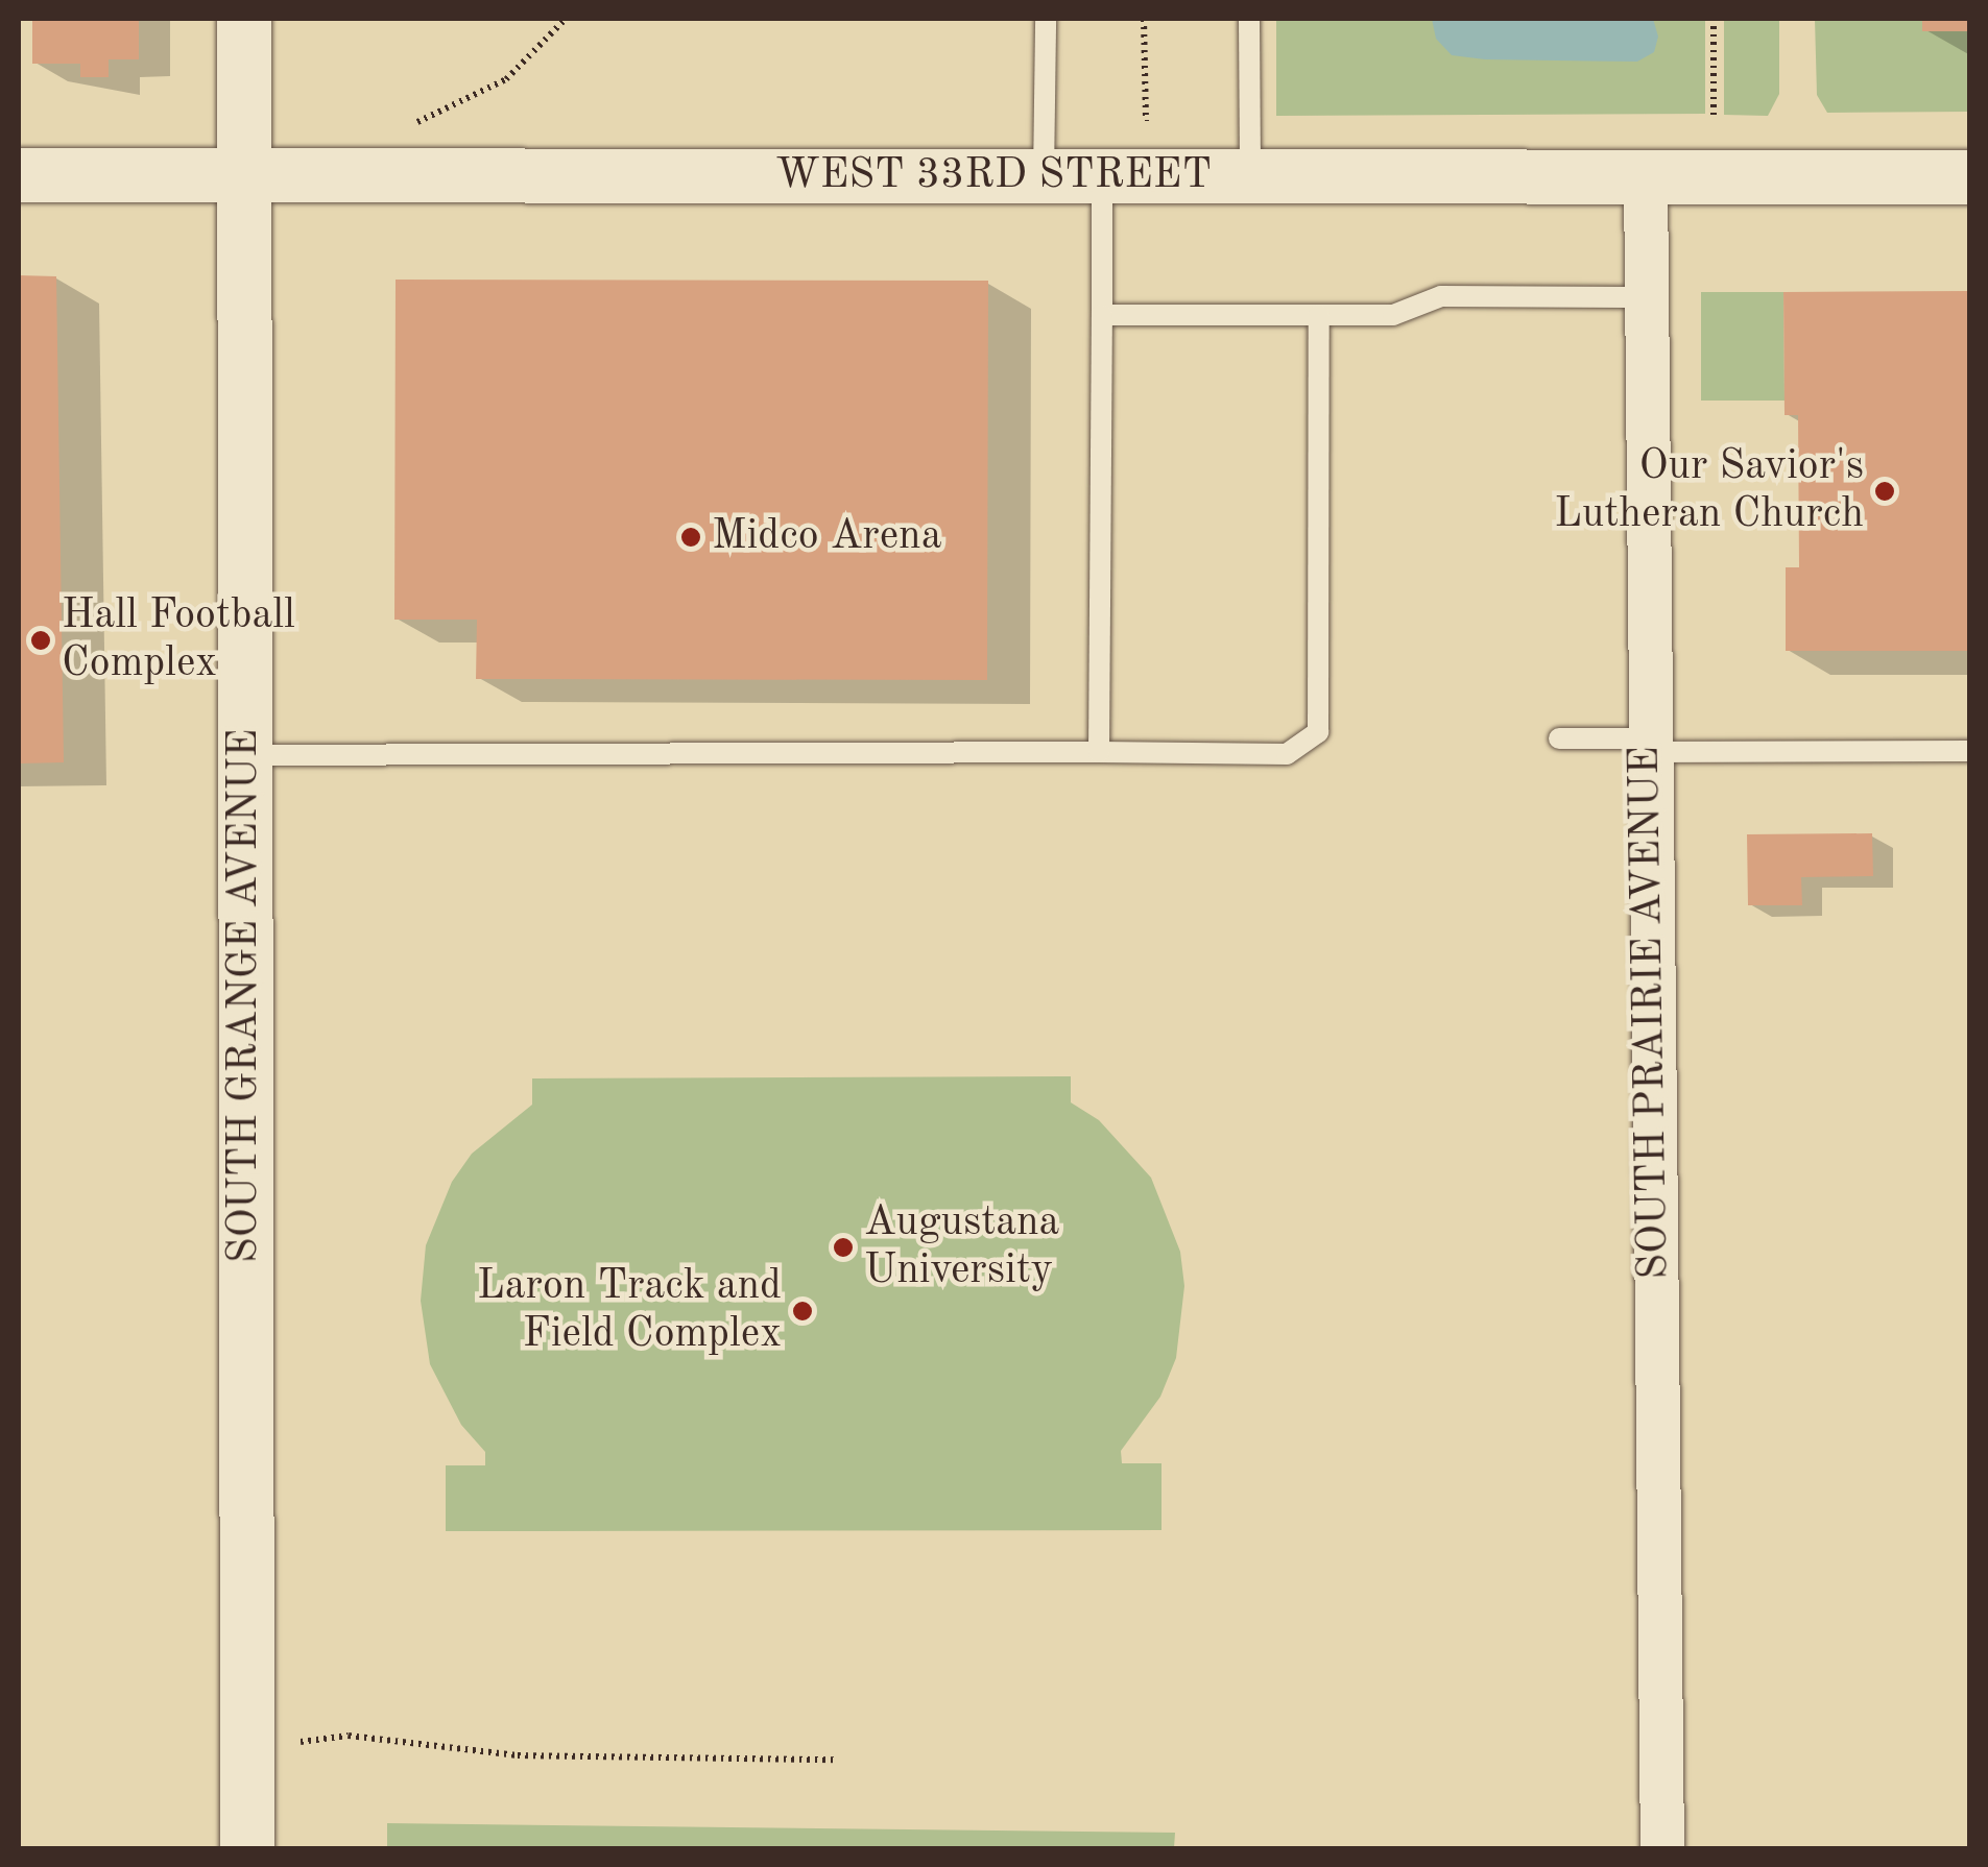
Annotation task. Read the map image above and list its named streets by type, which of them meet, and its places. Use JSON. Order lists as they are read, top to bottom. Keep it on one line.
{"streets":{"street":["WEST 33RD STREET","SOUTH GRANGE AVENUE","SOUTH PRAIRIE AVENUE"]},"crossings":[["WEST 33RD STREET","SOUTH GRANGE AVENUE"],["WEST 33RD STREET","SOUTH PRAIRIE AVENUE"]],"places":["Our Savior's Lutheran Church","Midco Arena","Hall Football Complex","Augustana University","Laron Track and Field Complex"]}
